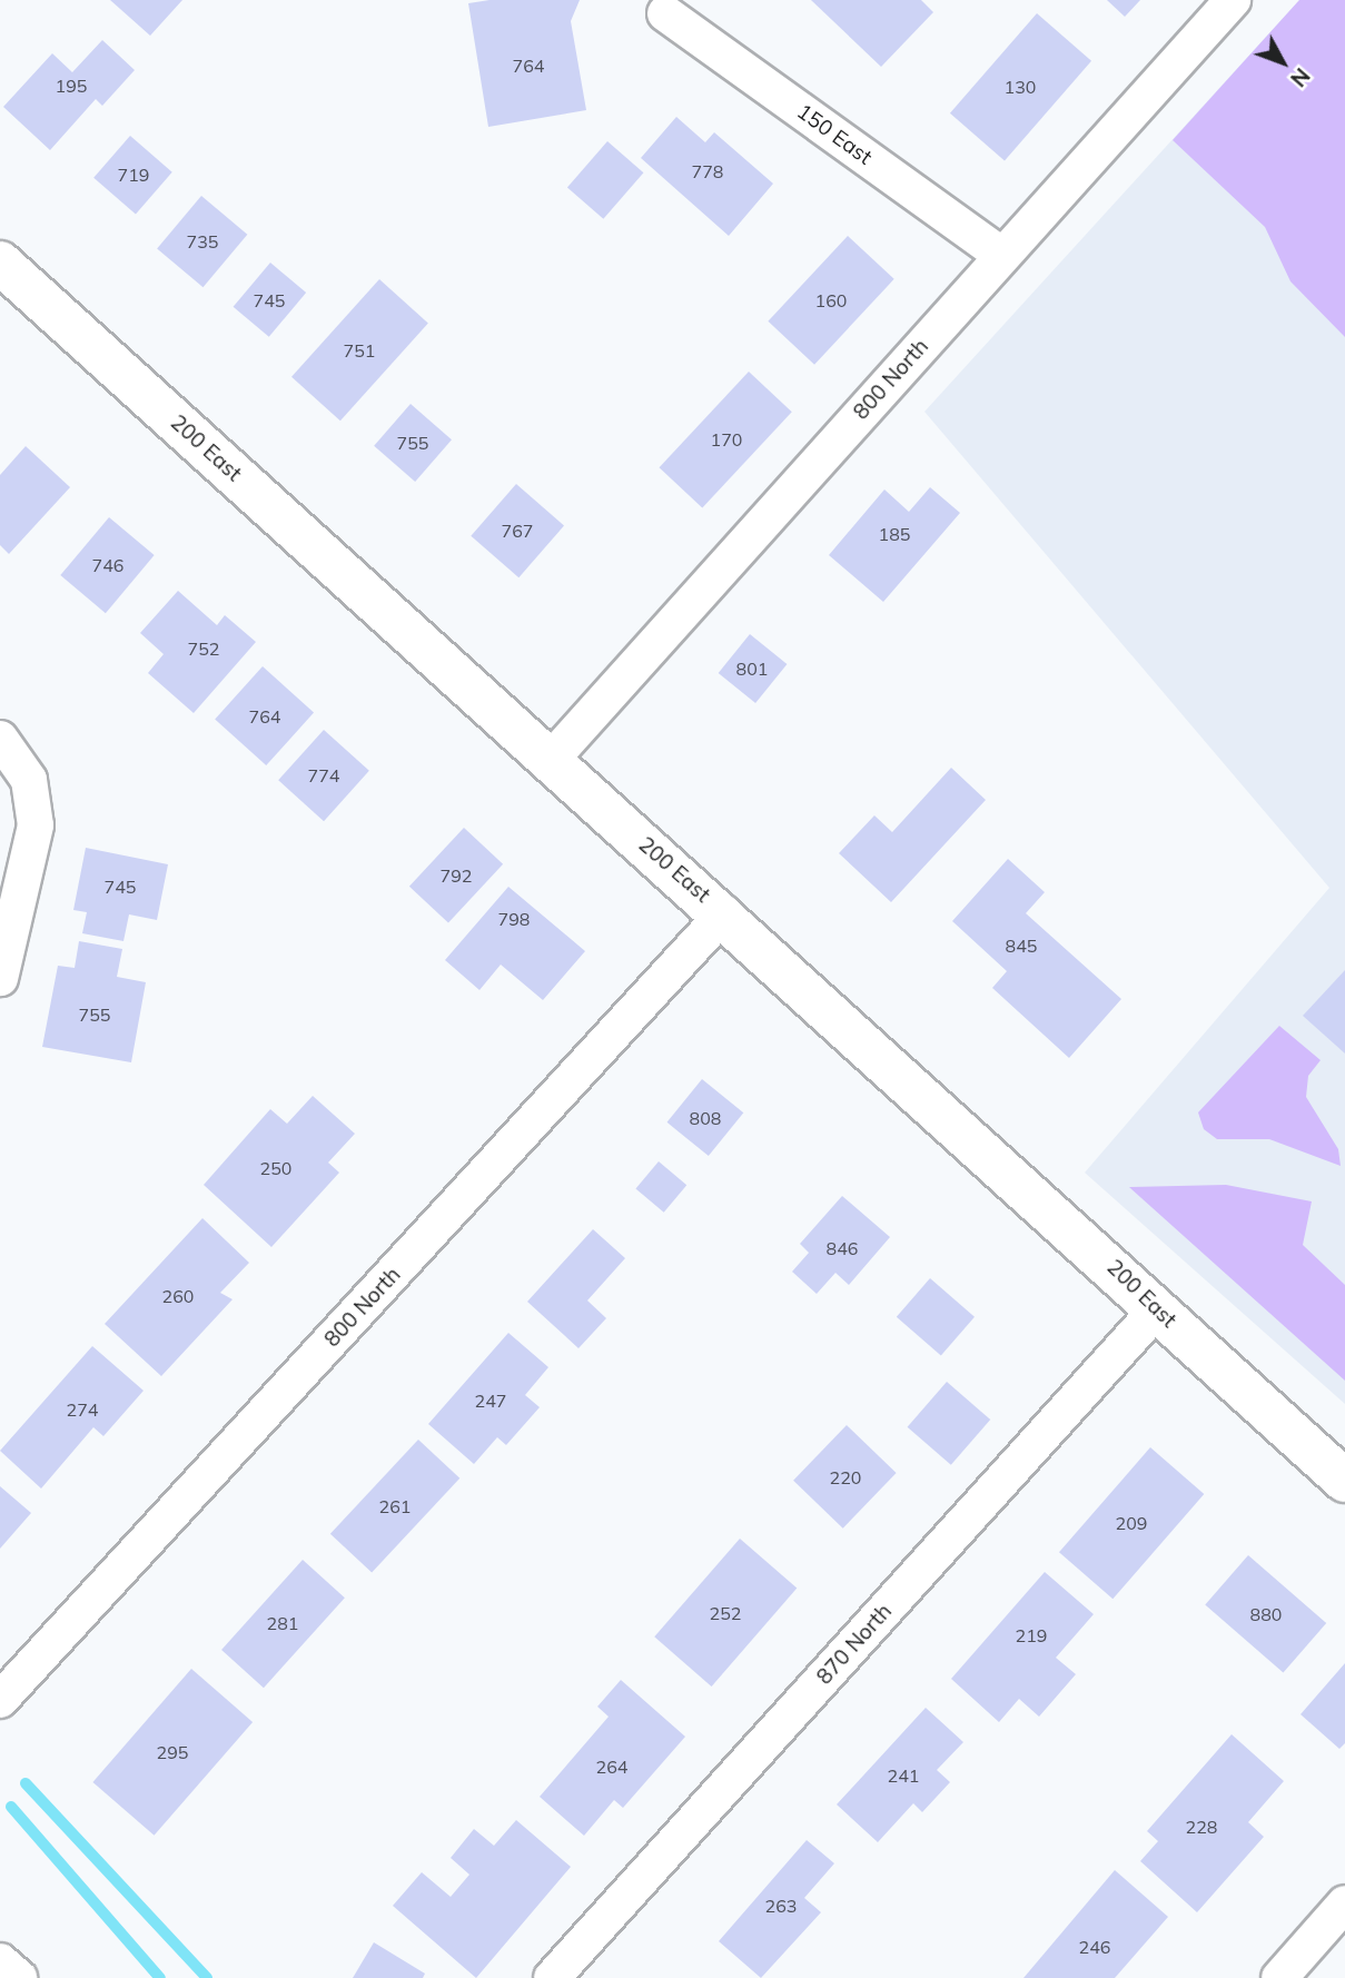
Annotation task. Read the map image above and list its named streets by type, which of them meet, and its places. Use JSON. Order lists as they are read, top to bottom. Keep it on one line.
{"streets":{"main road":["200 East"],"street":["150 East","800 North","870 North"]},"crossings":[["150 East","800 North"],["800 North","200 East"],["200 East","870 North"]],"house_numbers":["764","195","130","778","719","735","745","160","751","170","755","767","185","746","752","801","764","774","792","745","798","845","755","808","250","846","260","247","274","220","261","209","252","880","281","219","295","264","241","228","263","246"],"north":"bottom right"}
